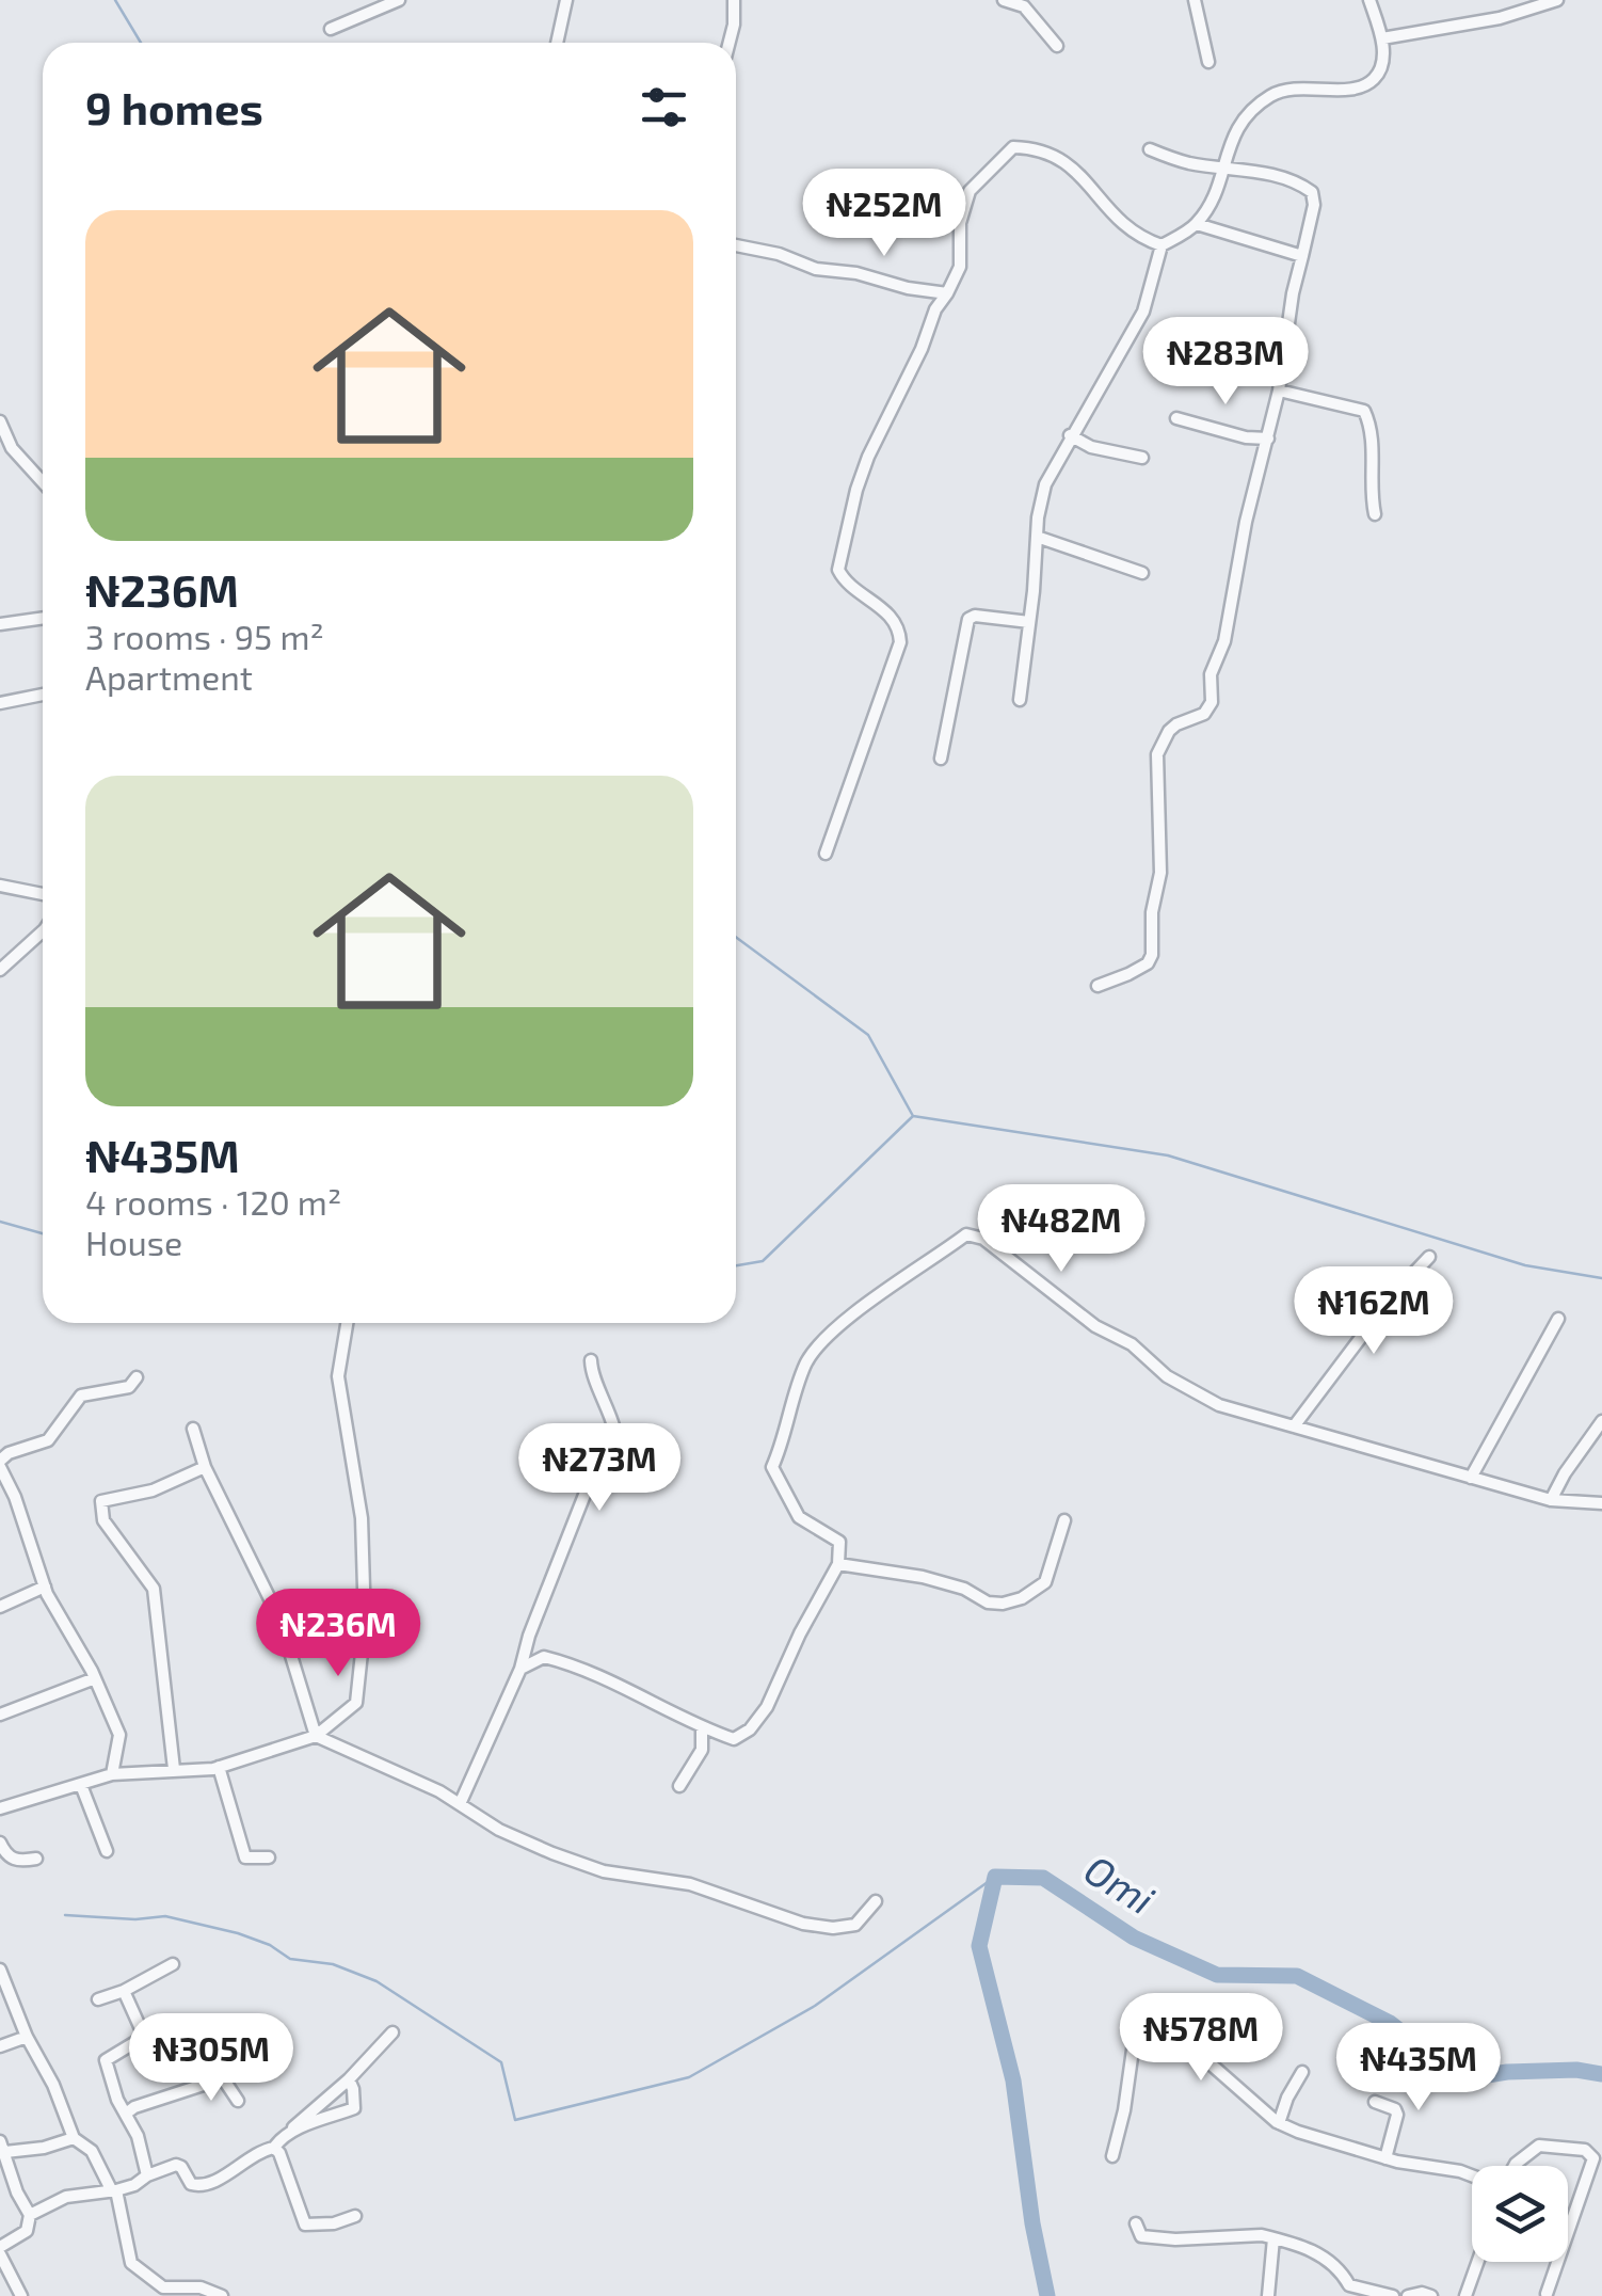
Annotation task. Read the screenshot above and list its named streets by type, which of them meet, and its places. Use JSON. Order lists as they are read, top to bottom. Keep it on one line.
{"water":["Omi"],"page":{"heading":"9 homes","price":["₦252M","₦283M","₦482M","₦162M","₦273M","₦236M","₦578M","₦305M","₦435M"],"list":[{"name":"₦236M","note":"3 rooms · 95 m² · Apartment"},{"name":"₦435M","note":"4 rooms · 120 m² · House"}]}}
